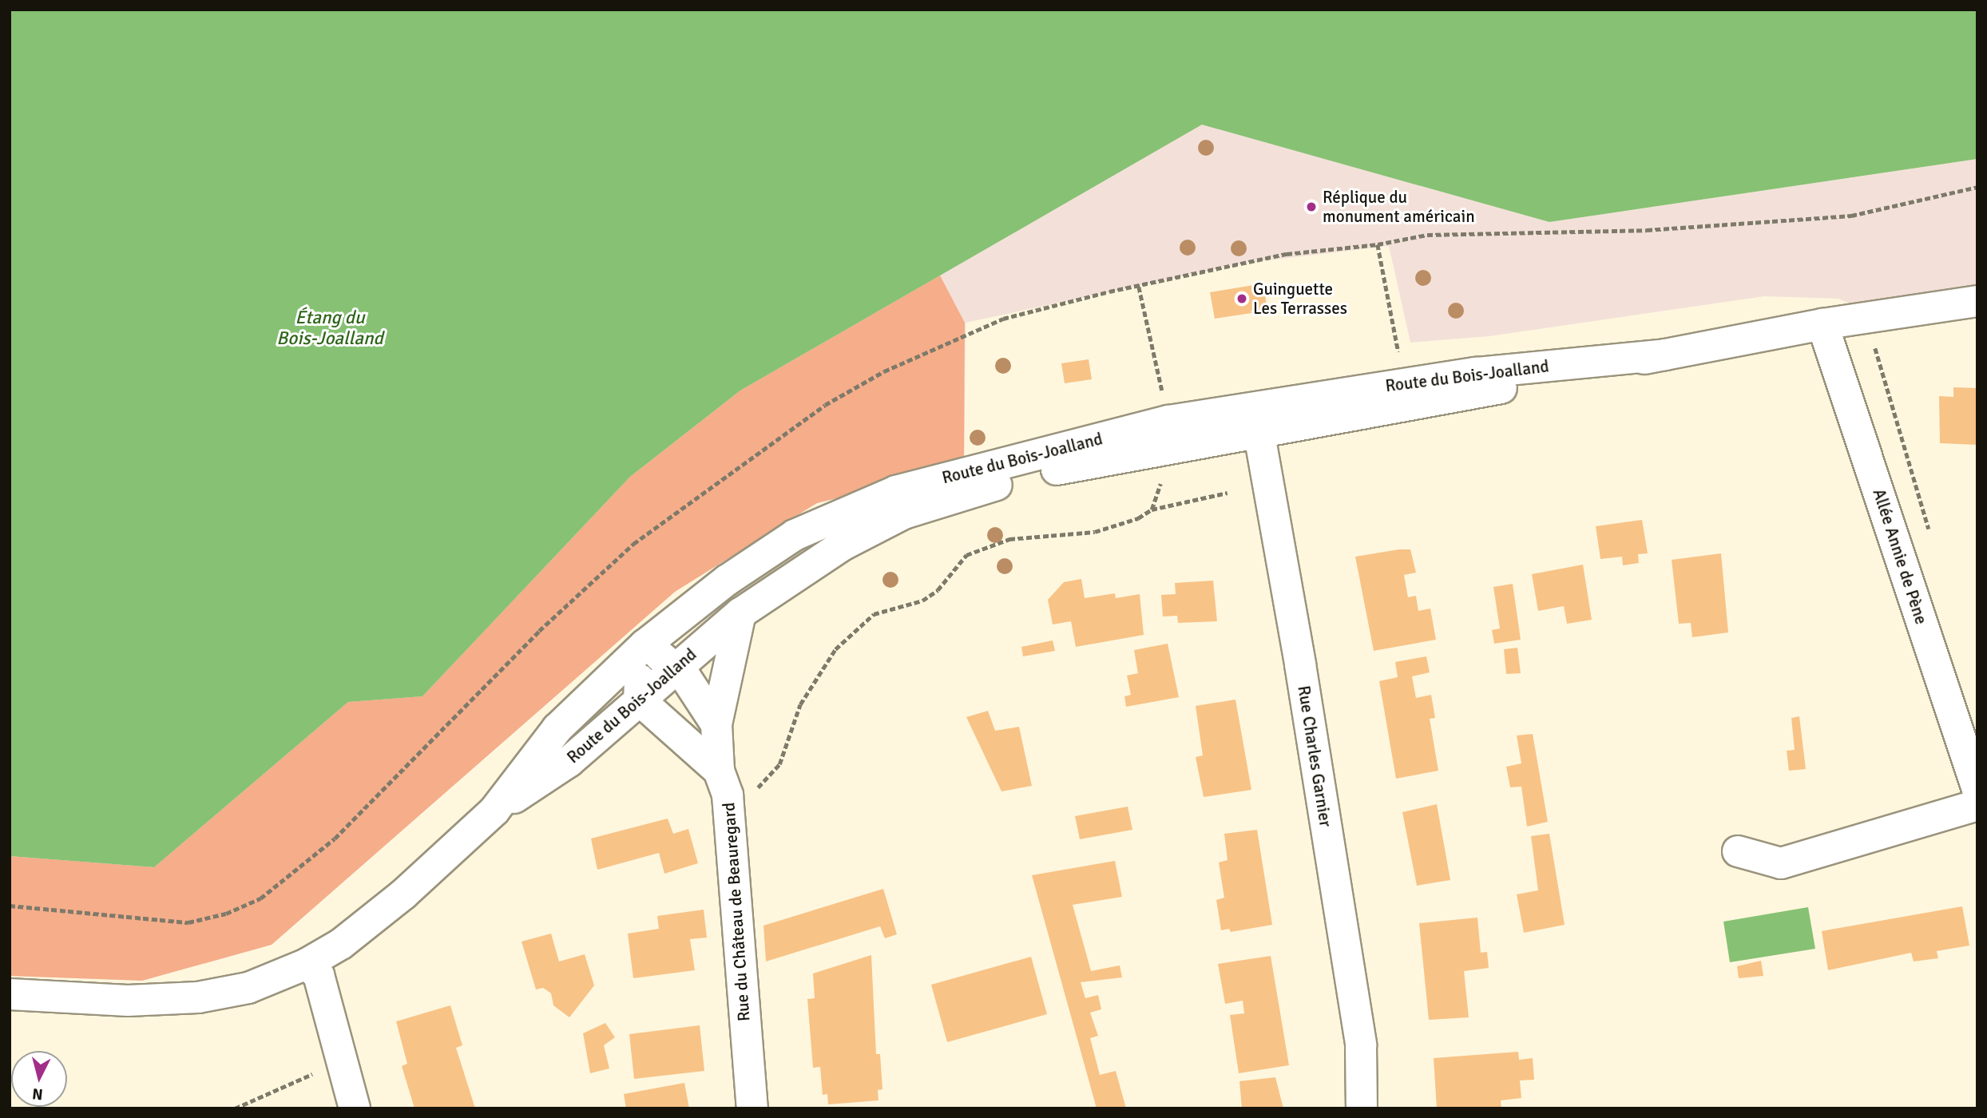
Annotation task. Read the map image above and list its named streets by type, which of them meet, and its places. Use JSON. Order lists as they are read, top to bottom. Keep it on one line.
{"streets":{"street":["Route du Bois-Joalland","Allée Annie de Pène","Rue Charles Garnier","Rue du Château de Beauregard"]},"crossings":[["Route du Bois-Joalland","Allée Annie de Pène"],["Route du Bois-Joalland","Rue Charles Garnier"],["Route du Bois-Joalland","Rue du Château de Beauregard"]],"water":["Étang du Bois-Joalland"],"places":["Réplique du monument américain","Guinguette Les Terrasses"],"north":"bottom"}
